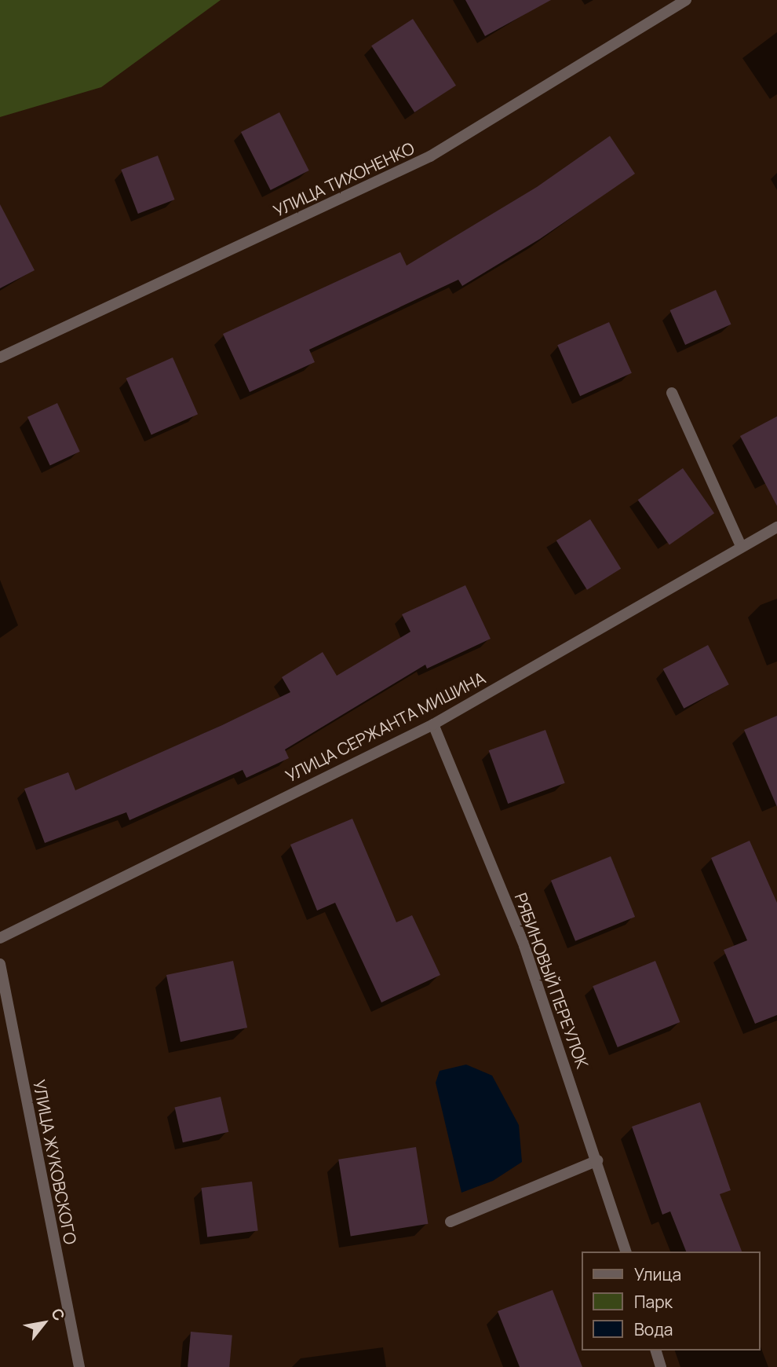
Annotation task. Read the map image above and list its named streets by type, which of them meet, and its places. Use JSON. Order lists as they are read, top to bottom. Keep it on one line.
{"streets":{"street":["УЛИЦА ТИХОНЕНКО","УЛИЦА СЕРЖАНТА МИШИНА","РЯБИНОВЫЙ ПЕРЕУЛОК","УЛИЦА ЖУКОВСКОГО"]},"crossings":[["УЛИЦА СЕРЖАНТА МИШИНА","РЯБИНОВЫЙ ПЕРЕУЛОК"]],"legend":["Улица","Парк","Вода"],"north":"top right"}
